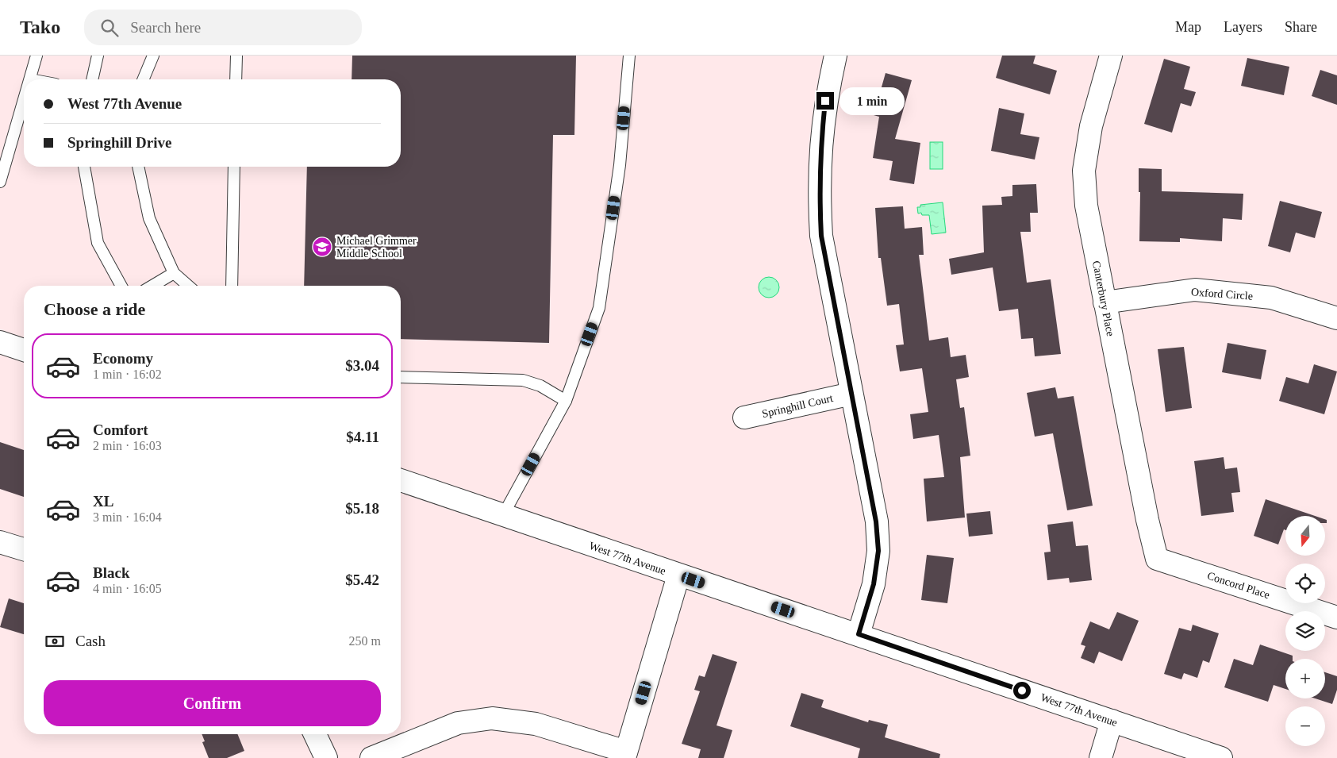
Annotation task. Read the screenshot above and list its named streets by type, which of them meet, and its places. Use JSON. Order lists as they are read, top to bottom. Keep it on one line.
{"streets":{"street":["Oxford Circle","Canterbury Place","Springhill Court","West 77th Avenue","Concord Place"]},"crossings":[["Oxford Circle","Canterbury Place"],["Canterbury Place","Concord Place"]],"places":{"school or university":["Michael Grimmer Middle School"]},"north":"bottom","page":{"header":"Tako","search":"Search here","nav":["Map","Layers","Share"],"banner":["West 77th Avenue","Springhill Drive"],"bubble":"1 min","heading":"Choose a ride","list":[{"name":"Economy","note":"1 min · 16:02","value":"$3.04"},{"name":"Comfort","note":"2 min · 16:03","value":"$4.11"},{"name":"XL","note":"3 min · 16:04","value":"$5.18"},{"name":"Black","note":"4 min · 16:05","value":"$5.42"}],"map_buttons":["+","−"],"pay":["Cash","250 m"],"buttons":"Confirm"}}
